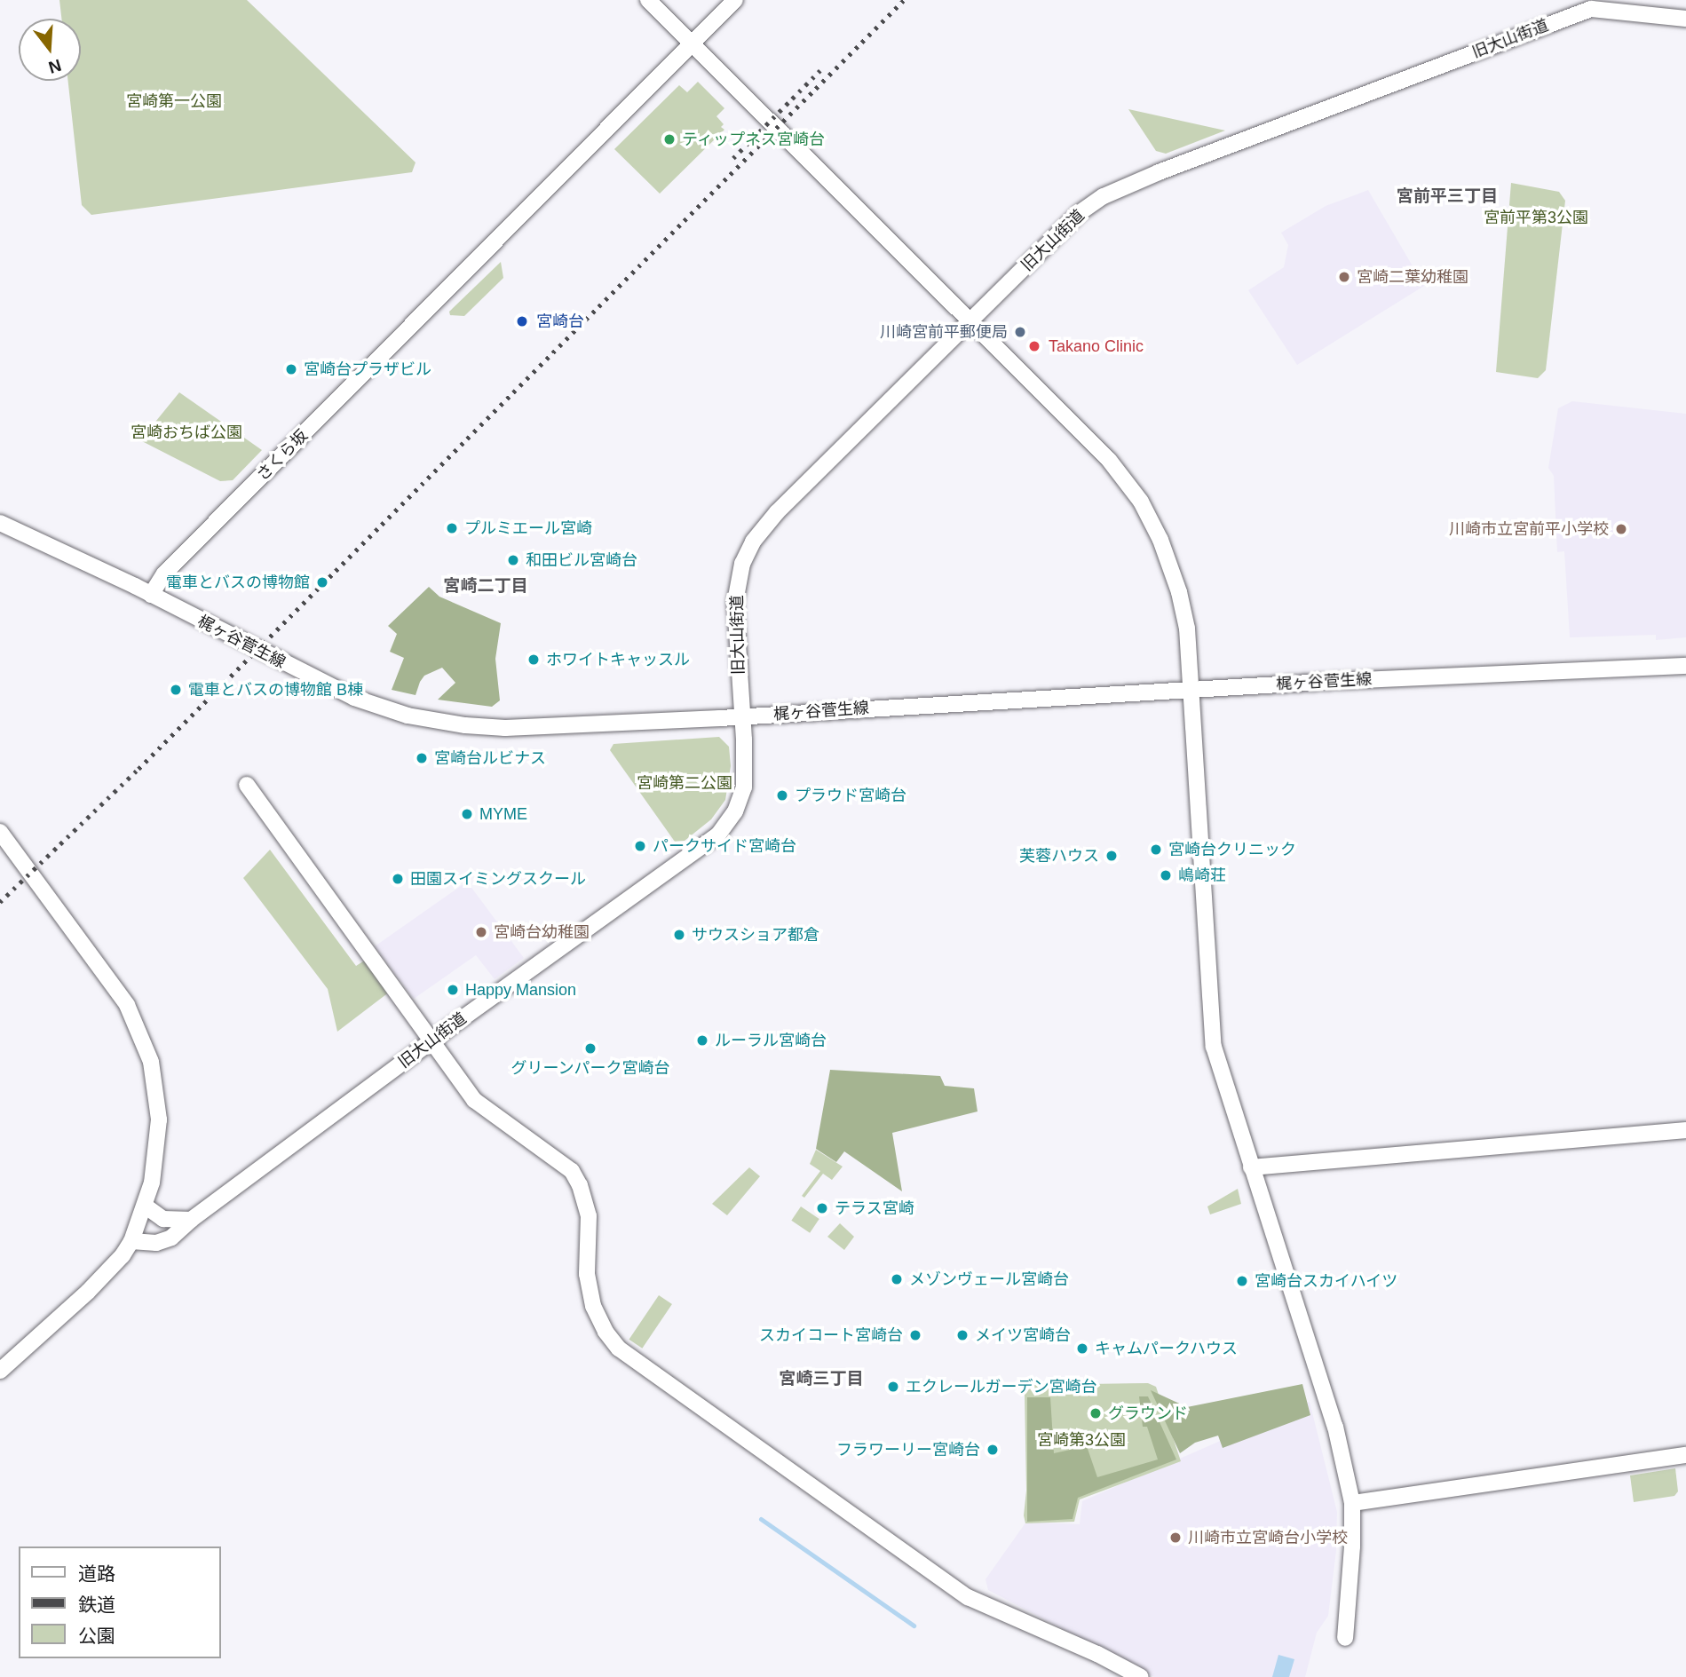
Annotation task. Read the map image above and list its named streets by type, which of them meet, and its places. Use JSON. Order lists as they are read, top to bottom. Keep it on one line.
{"streets":{"street":["旧大山街道","さくら坂","梶ヶ谷菅生線"]},"crossings":[["旧大山街道","梶ヶ谷菅生線"],["さくら坂","梶ヶ谷菅生線"]],"districts":["宮前平三丁目","宮崎二丁目","宮崎三丁目"],"parks":["宮崎第一公園","宮前平第3公園","宮崎おちば公園","宮崎第二公園","宮崎第3公園"],"places":["ティップネス宮崎台","宮崎二葉幼稚園","宮崎台","川崎宮前平郵便局","Takano Clinic","宮崎台プラザビル","プルミエール宮崎","川崎市立宮前平小学校","和田ビル宮崎台","電車とバスの博物館","ホワイトキャッスル","電車とバスの博物館 B棟","宮崎台ルビナス","プラウド宮崎台","MYME","パークサイド宮崎台","宮崎台クリニック","芙蓉ハウス","嶋崎荘","田園スイミングスクール","宮崎台幼稚園","サウスショア都倉","Happy Mansion","ルーラル宮崎台","グリーンパーク宮崎台","テラス宮崎","メゾンヴェール宮崎台","宮崎台スカイハイツ","スカイコート宮崎台","メイツ宮崎台","キャムパークハウス","エクレールガーデン宮崎台","グラウンド","フラワーリー宮崎台","川崎市立宮崎台小学校"],"legend":["道路","鉄道","公園"],"north":"bottom"}
